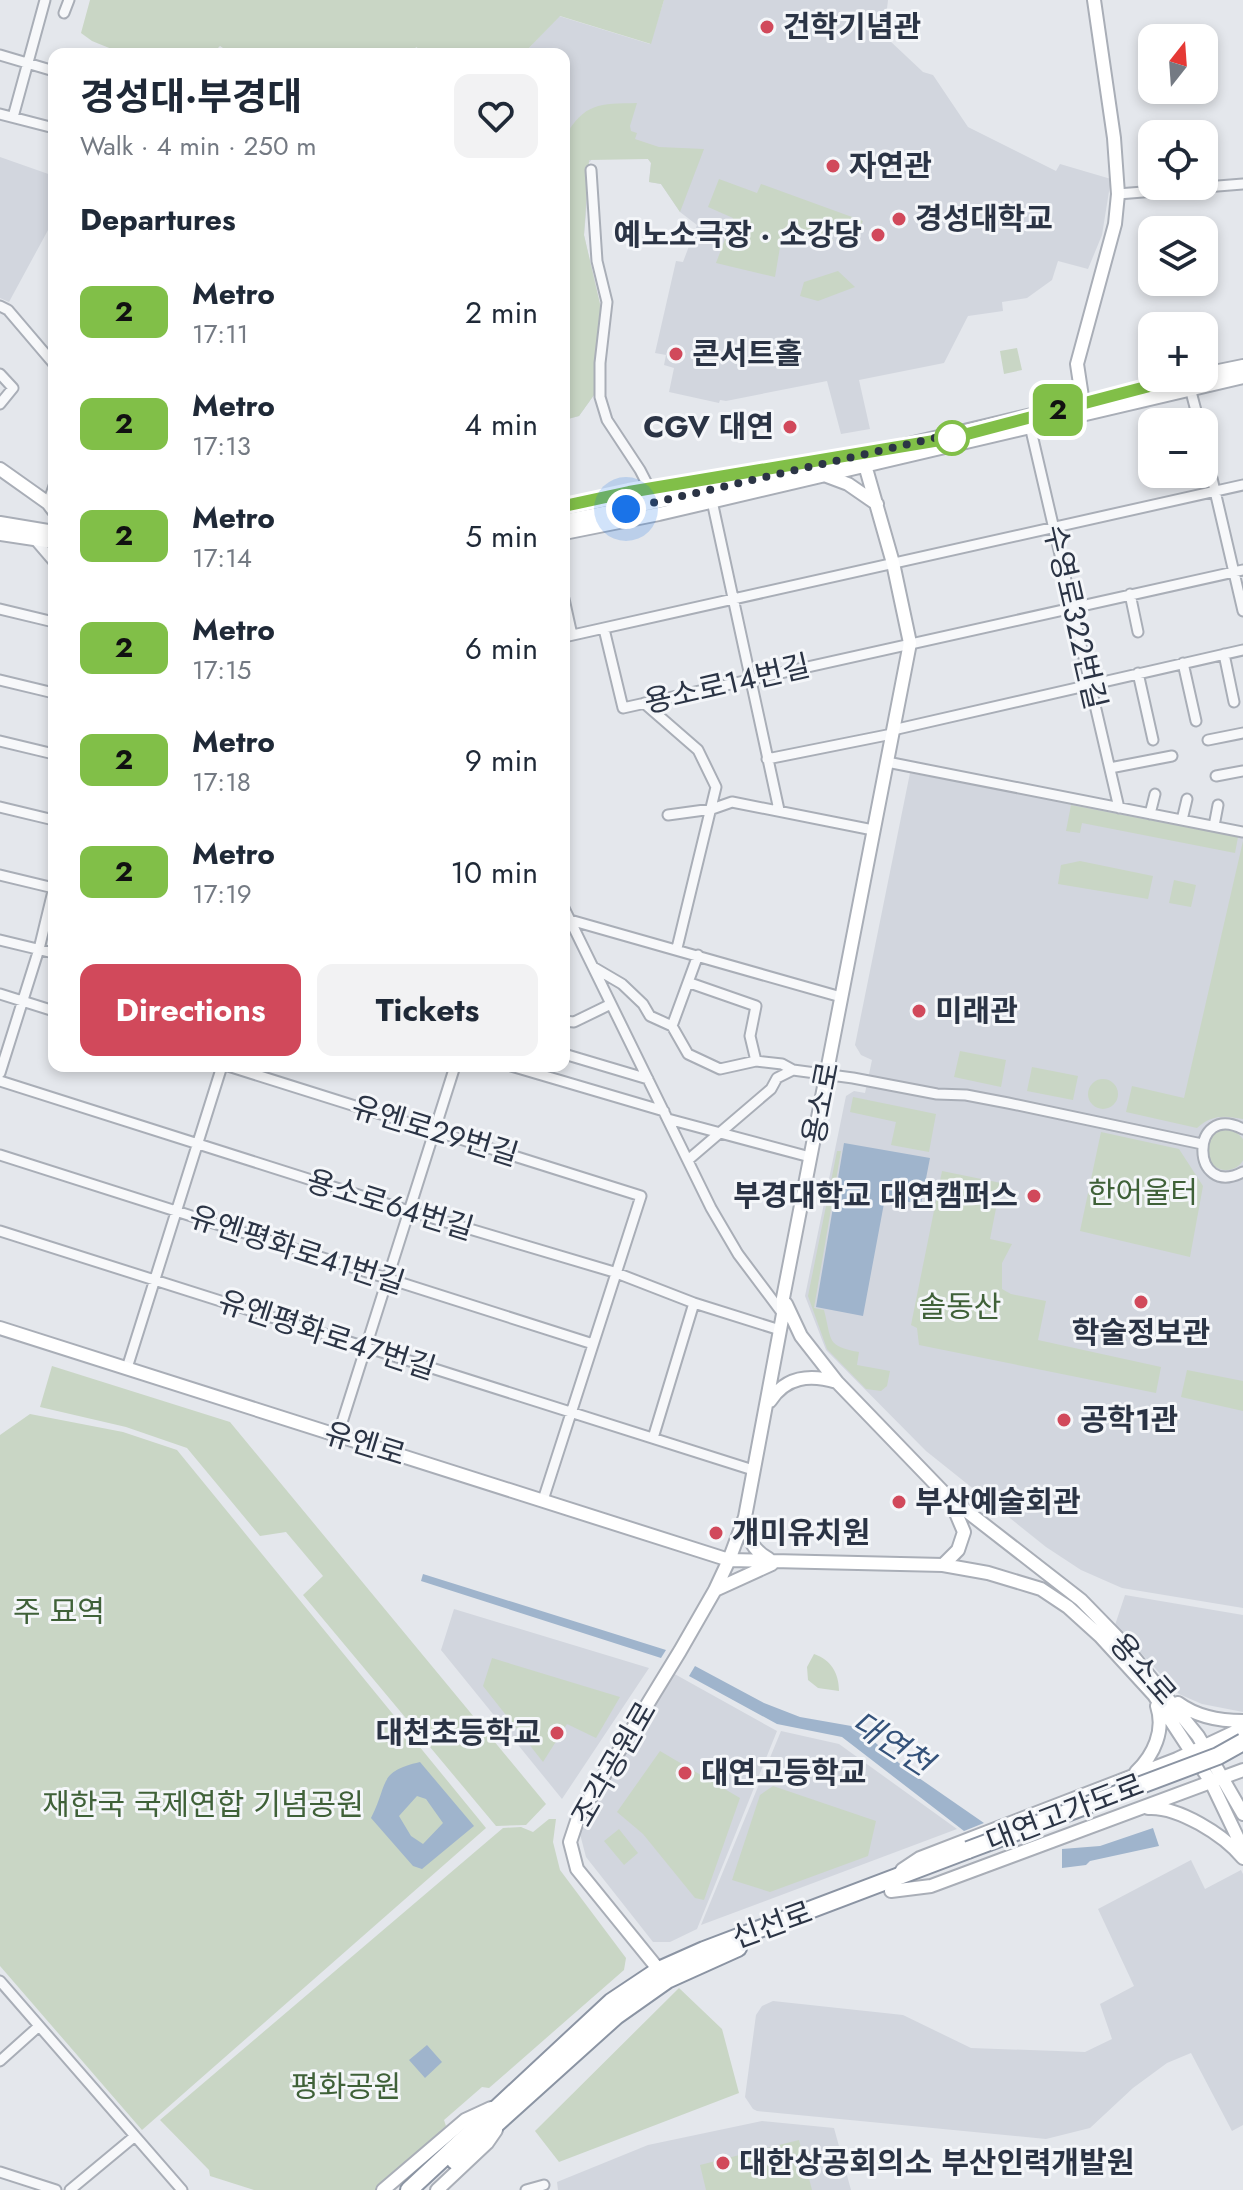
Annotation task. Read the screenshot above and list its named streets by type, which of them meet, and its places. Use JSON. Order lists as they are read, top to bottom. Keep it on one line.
{"streets":{"highway":["대연고가도로","신선로"],"main road":["용소로","유엔로","조각공원로"],"street":["수영로322번길","용소로14번길","유엔로29번길","용소로64번길","유엔평화로41번길","유엔평화로47번길"]},"crossings":[["수영로322번길","용소로14번길"],["용소로14번길","용소로"],["유엔로29번길","용소로64번길"],["유엔로","조각공원로"],["조각공원로","신선로"],["대연고가도로","신선로"]],"water":["대연천"],"parks":["한어울터","솔동산","주 묘역","재한국 국제연합 기념공원","평화공원"],"places":["건학기념관","자연관","경성대학교","예노소극장 · 소강당","콘서트홀","CGV 대연","미래관","부경대학교 대연캠퍼스","학술정보관","공학1관","부산예술회관","개미유치원","대천초등학교","대연고등학교","대한상공회의소 부산인력개발원"],"lines":["metro line 2"],"north":"top","page":{"on_map":"2","map_buttons":["+","−"],"heading":[["경성대·부경대","Walk · 4 min · 250 m"],"Departures"],"list":[{"mark":"2","name":"Metro","note":"17:11","value":"2 min"},{"mark":"2","name":"Metro","note":"17:13","value":"4 min"},{"mark":"2","name":"Metro","note":"17:14","value":"5 min"},{"mark":"2","name":"Metro","note":"17:15","value":"6 min"},{"mark":"2","name":"Metro","note":"17:18","value":"9 min"},{"mark":"2","name":"Metro","note":"17:19","value":"10 min"}],"buttons":["Directions","Tickets"]}}
